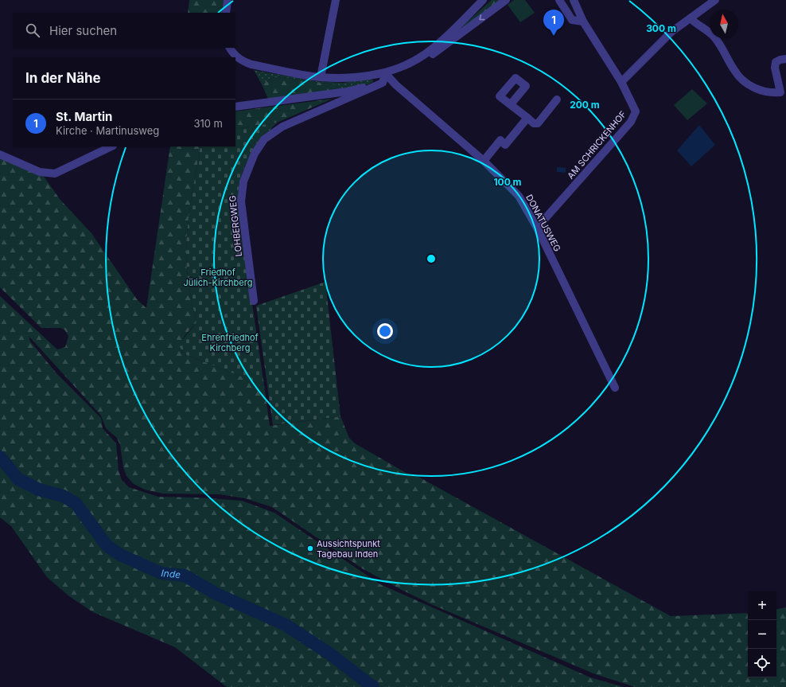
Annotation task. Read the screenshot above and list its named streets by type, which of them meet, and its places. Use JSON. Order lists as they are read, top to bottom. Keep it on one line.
{"streets":{"street":["AM SCHRICKENHOF","DONATUSWEG","LOHBERGWEG"]},"crossings":[["AM SCHRICKENHOF","DONATUSWEG"],["DONATUSWEG","LOHBERGWEG"]],"water":["Inde"],"parks":["Friedhof Jülich-Kirchberg","Ehrenfriedhof Kirchberg"],"places":["Aussichtspunkt Tagebau Inden"],"north":"top","page":{"pins":"1","search":"Hier suchen","heading":"In der Nähe","list":[{"mark":"1","name":"St. Martin","note":"Kirche · Martinusweg","value":"310 m"}],"map_buttons":["+","−"]},"rings":["300 m","200 m","100 m"]}
